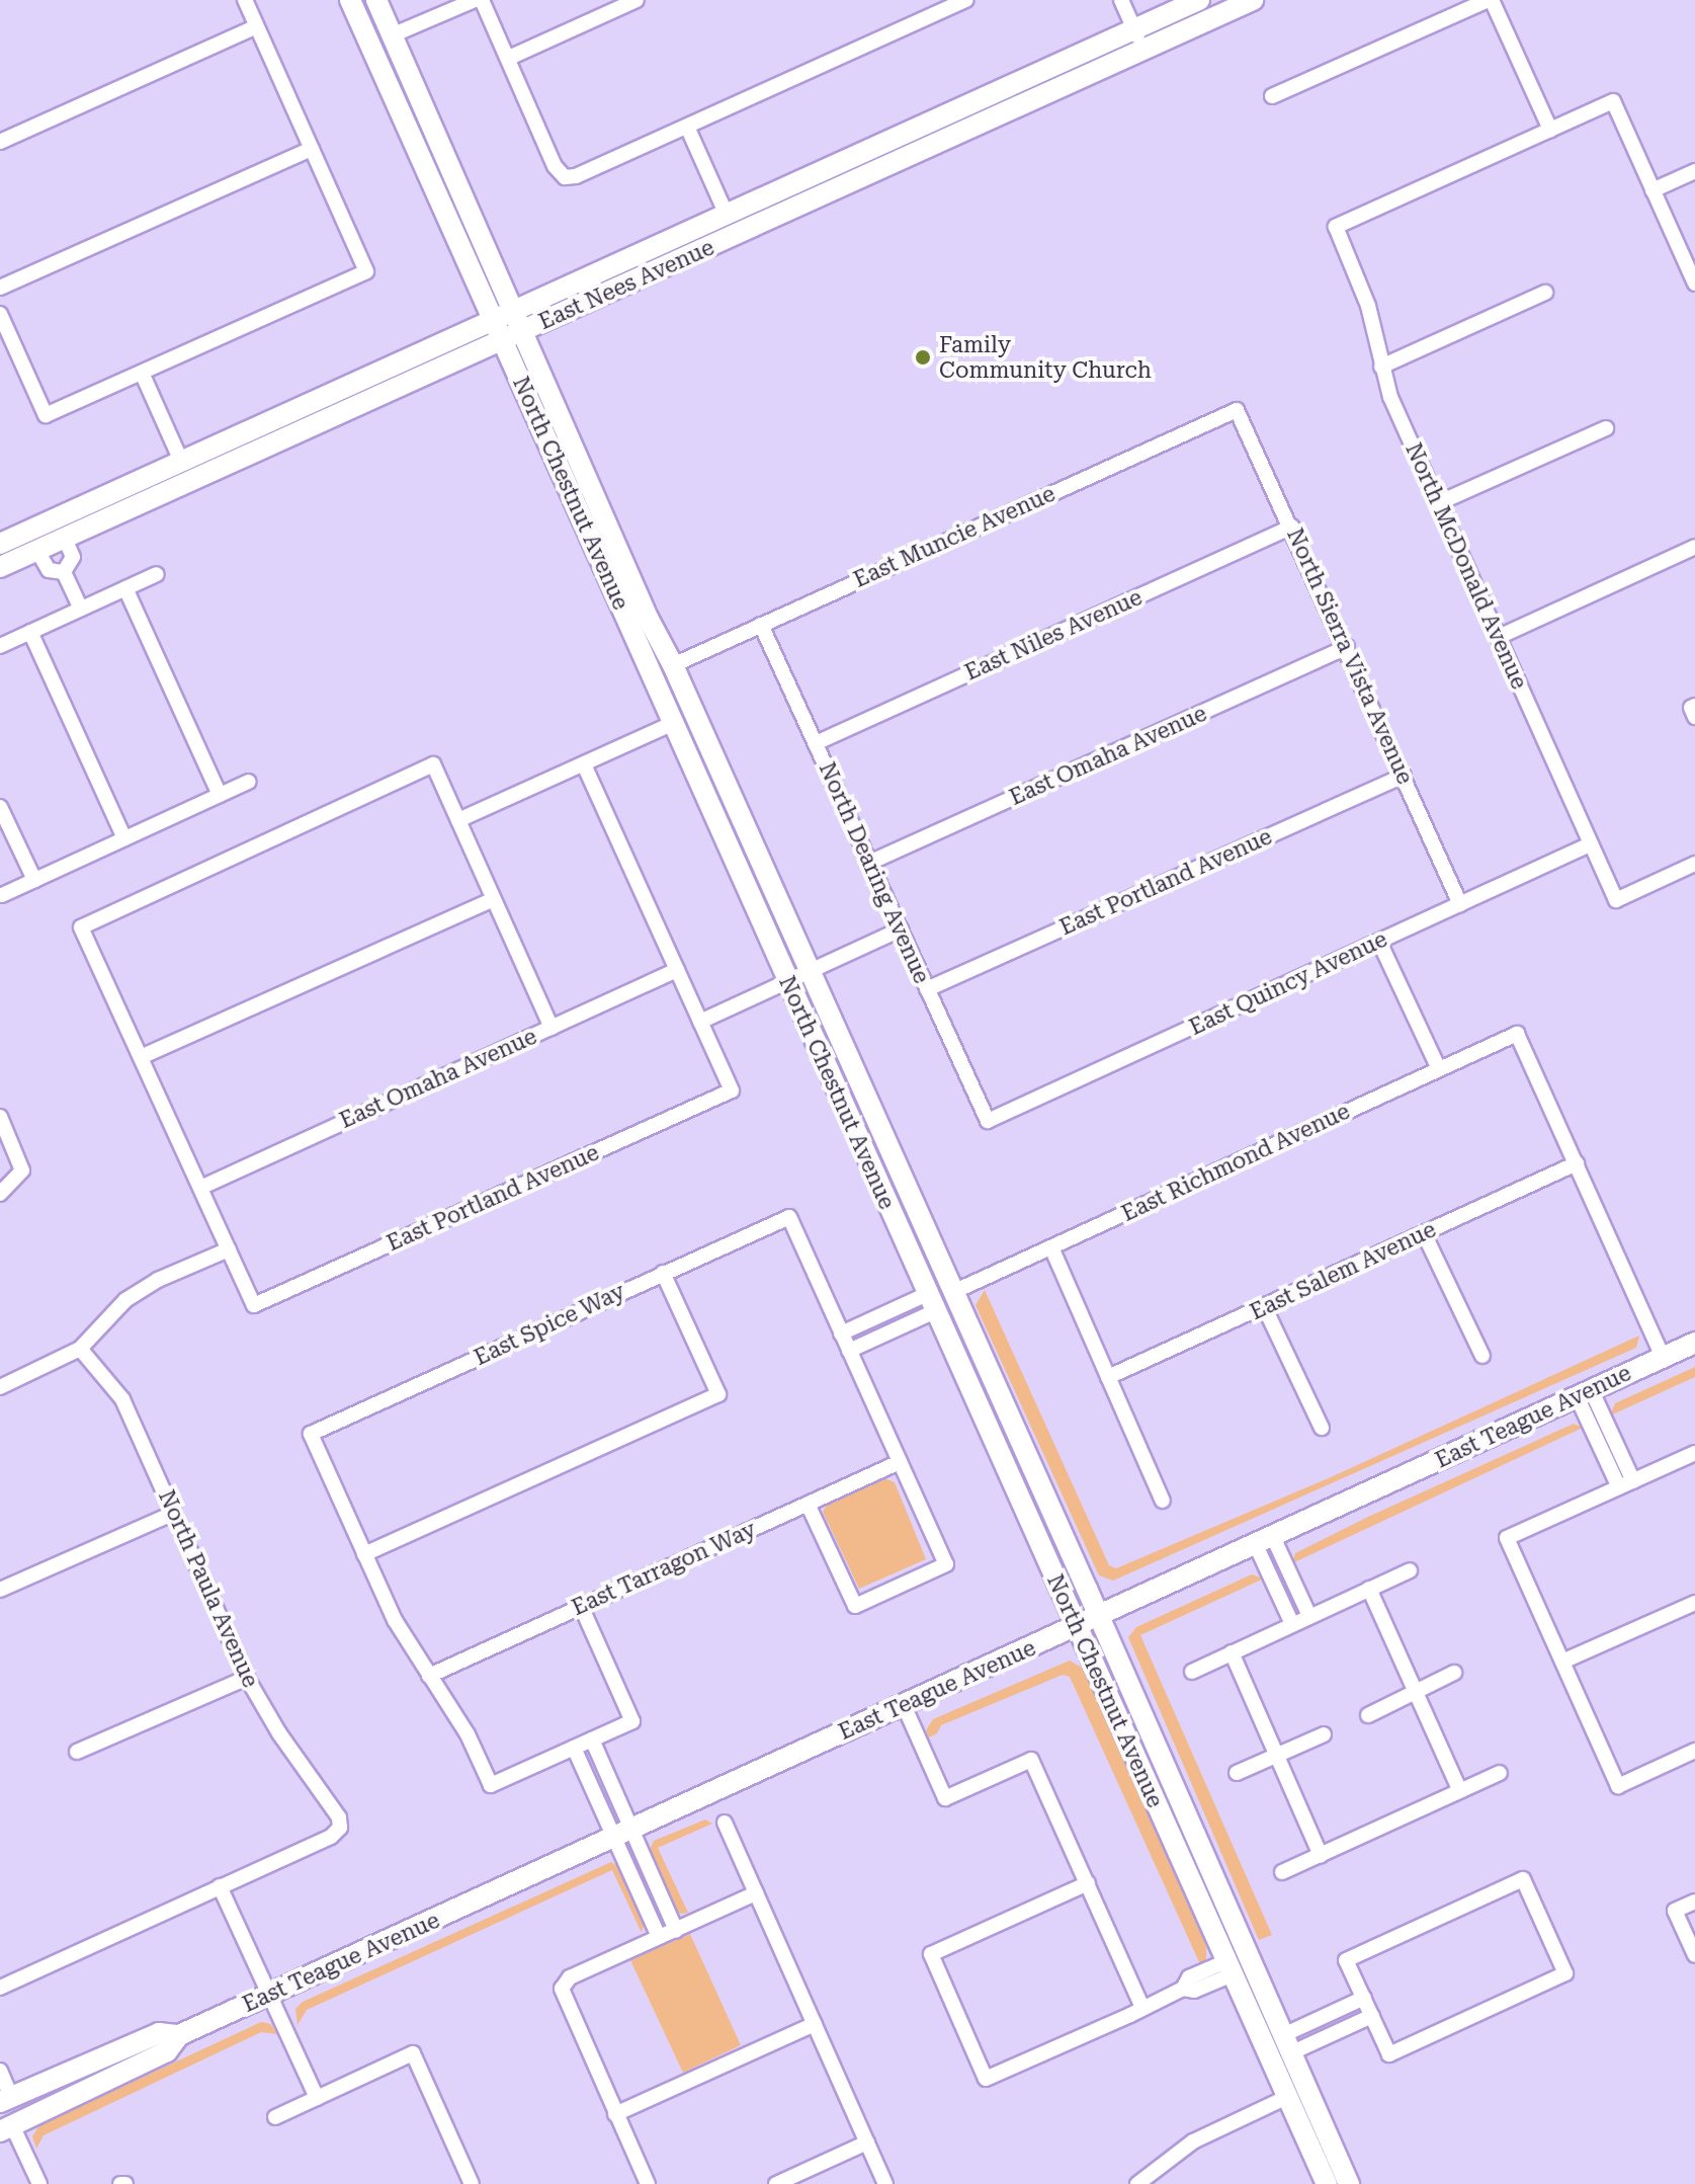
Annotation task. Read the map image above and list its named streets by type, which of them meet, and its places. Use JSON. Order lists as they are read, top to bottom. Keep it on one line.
{"streets":{"main road":["East Nees Avenue","North Chestnut Avenue","East Teague Avenue"],"street":["East Muncie Avenue","North McDonald Avenue","East Niles Avenue","North Sierra Vista Avenue","East Omaha Avenue","North Dearing Avenue","East Portland Avenue","East Quincy Avenue","East Richmond Avenue","East Salem Avenue","East Spice Way","East Tarragon Way","North Paula Avenue"]},"crossings":[["East Nees Avenue","North Chestnut Avenue"],["North Chestnut Avenue","East Muncie Avenue"],["North Chestnut Avenue","East Richmond Avenue"],["North Chestnut Avenue","East Teague Avenue"],["East Muncie Avenue","North Sierra Vista Avenue"],["East Muncie Avenue","North Dearing Avenue"],["North McDonald Avenue","East Quincy Avenue"],["East Niles Avenue","North Sierra Vista Avenue"],["East Niles Avenue","North Dearing Avenue"],["North Sierra Vista Avenue","East Omaha Avenue"],["North Sierra Vista Avenue","East Portland Avenue"],["North Sierra Vista Avenue","East Quincy Avenue"],["East Omaha Avenue","North Dearing Avenue"],["North Dearing Avenue","East Portland Avenue"],["North Dearing Avenue","East Quincy Avenue"],["East Richmond Avenue","East Salem Avenue"]],"places":["Family Community Church"]}
